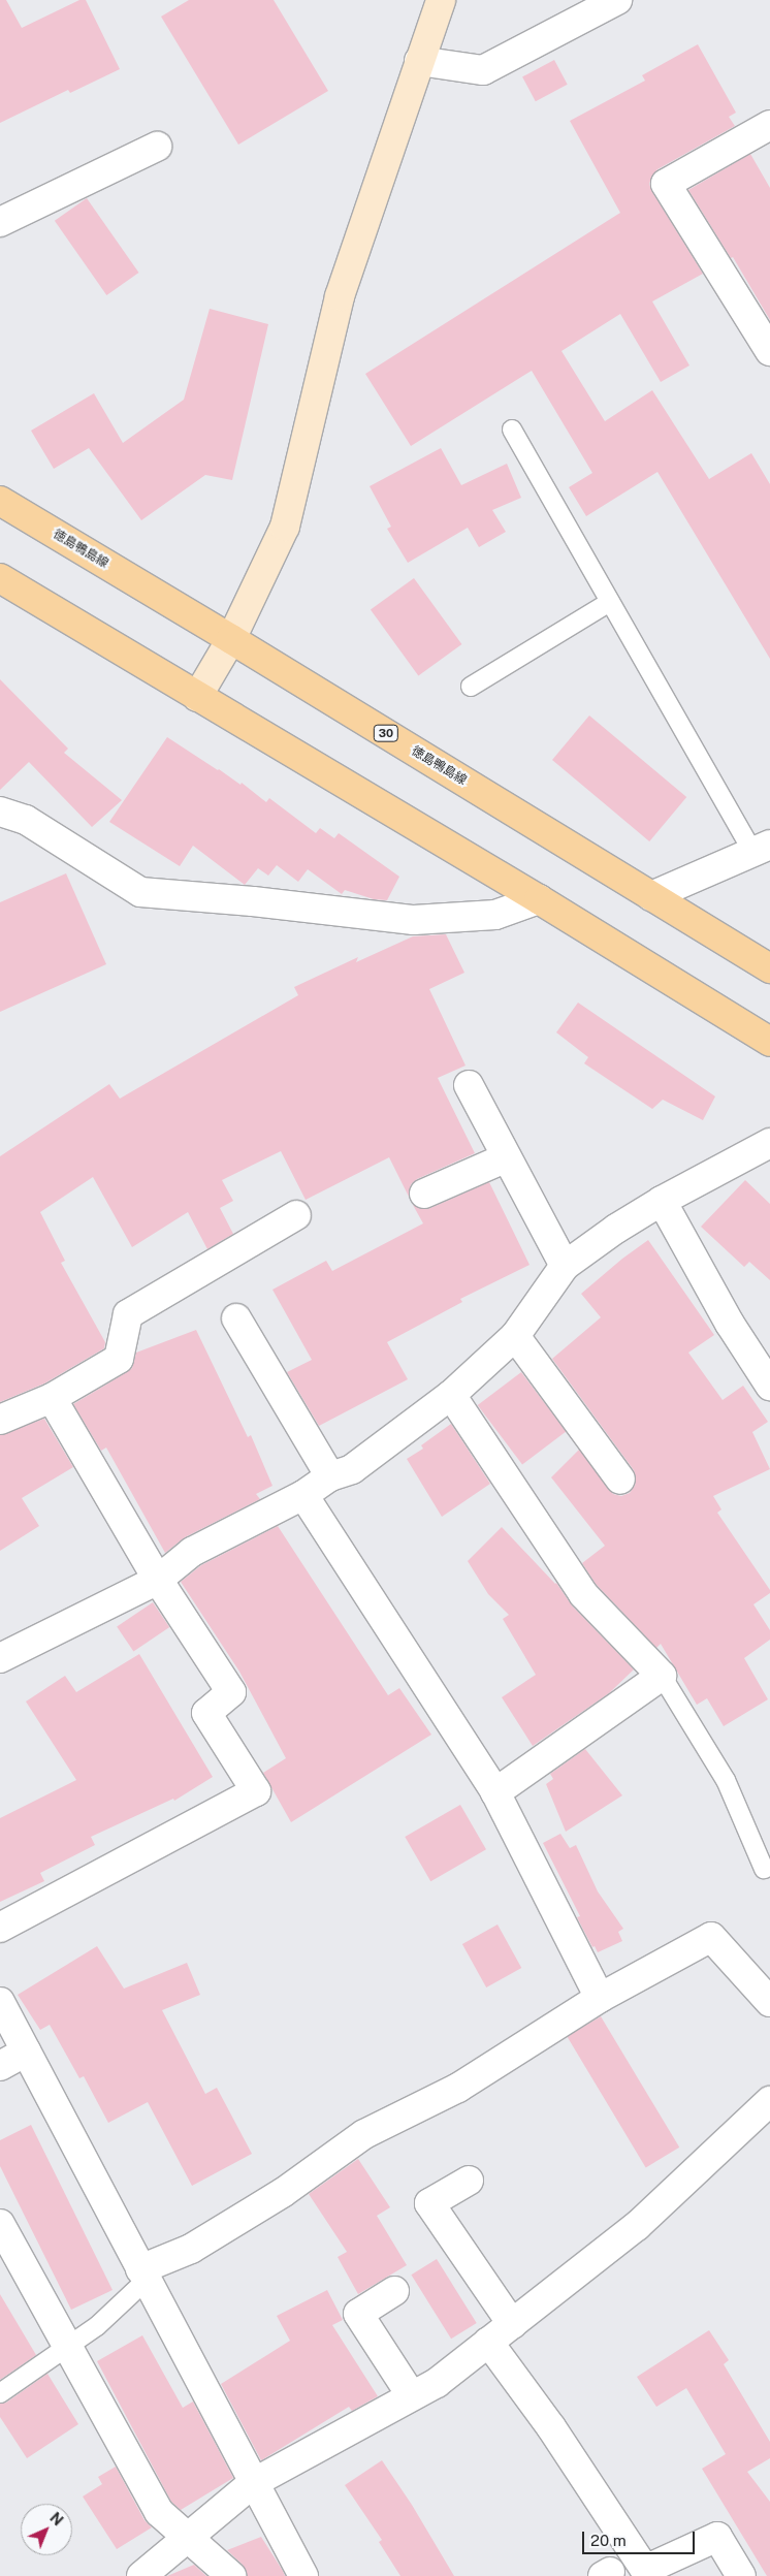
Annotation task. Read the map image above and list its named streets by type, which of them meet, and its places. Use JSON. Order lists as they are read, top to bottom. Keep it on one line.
{"streets":{"main road":["徳島鴨島線","30"]},"scale_bar":"20 m","north":"top right"}
